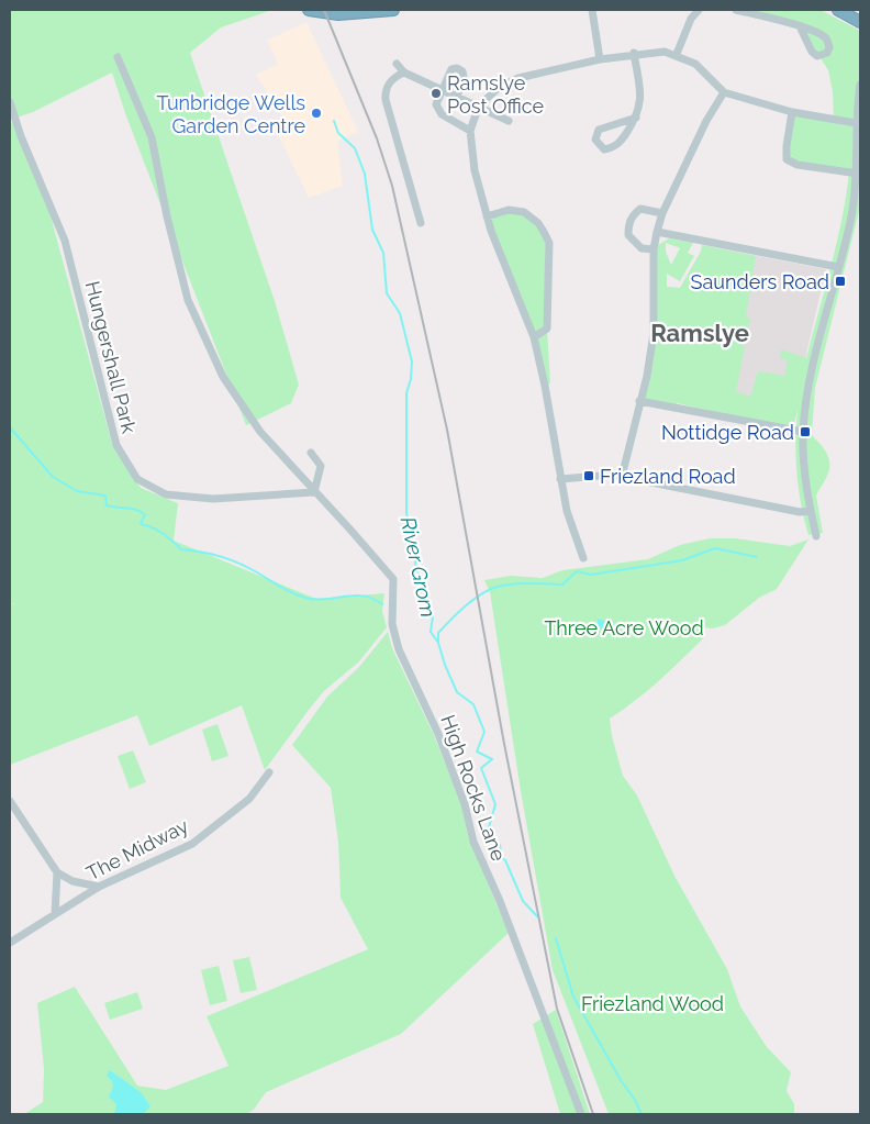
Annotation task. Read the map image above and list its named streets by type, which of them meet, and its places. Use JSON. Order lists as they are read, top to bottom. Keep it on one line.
{"streets":{"street":["Hungershall Park","High Rocks Lane","The Midway"]},"crossings":[["Hungershall Park","High Rocks Lane"]],"districts":["Ramslye"],"water":["River Grom"],"parks":["Three Acre Wood","Friezland Wood"],"places":{"other":["Ramslye Post Office","Tunbridge Wells Garden Centre"],"transit":["Saunders Road","Nottidge Road","Friezland Road"]}}
